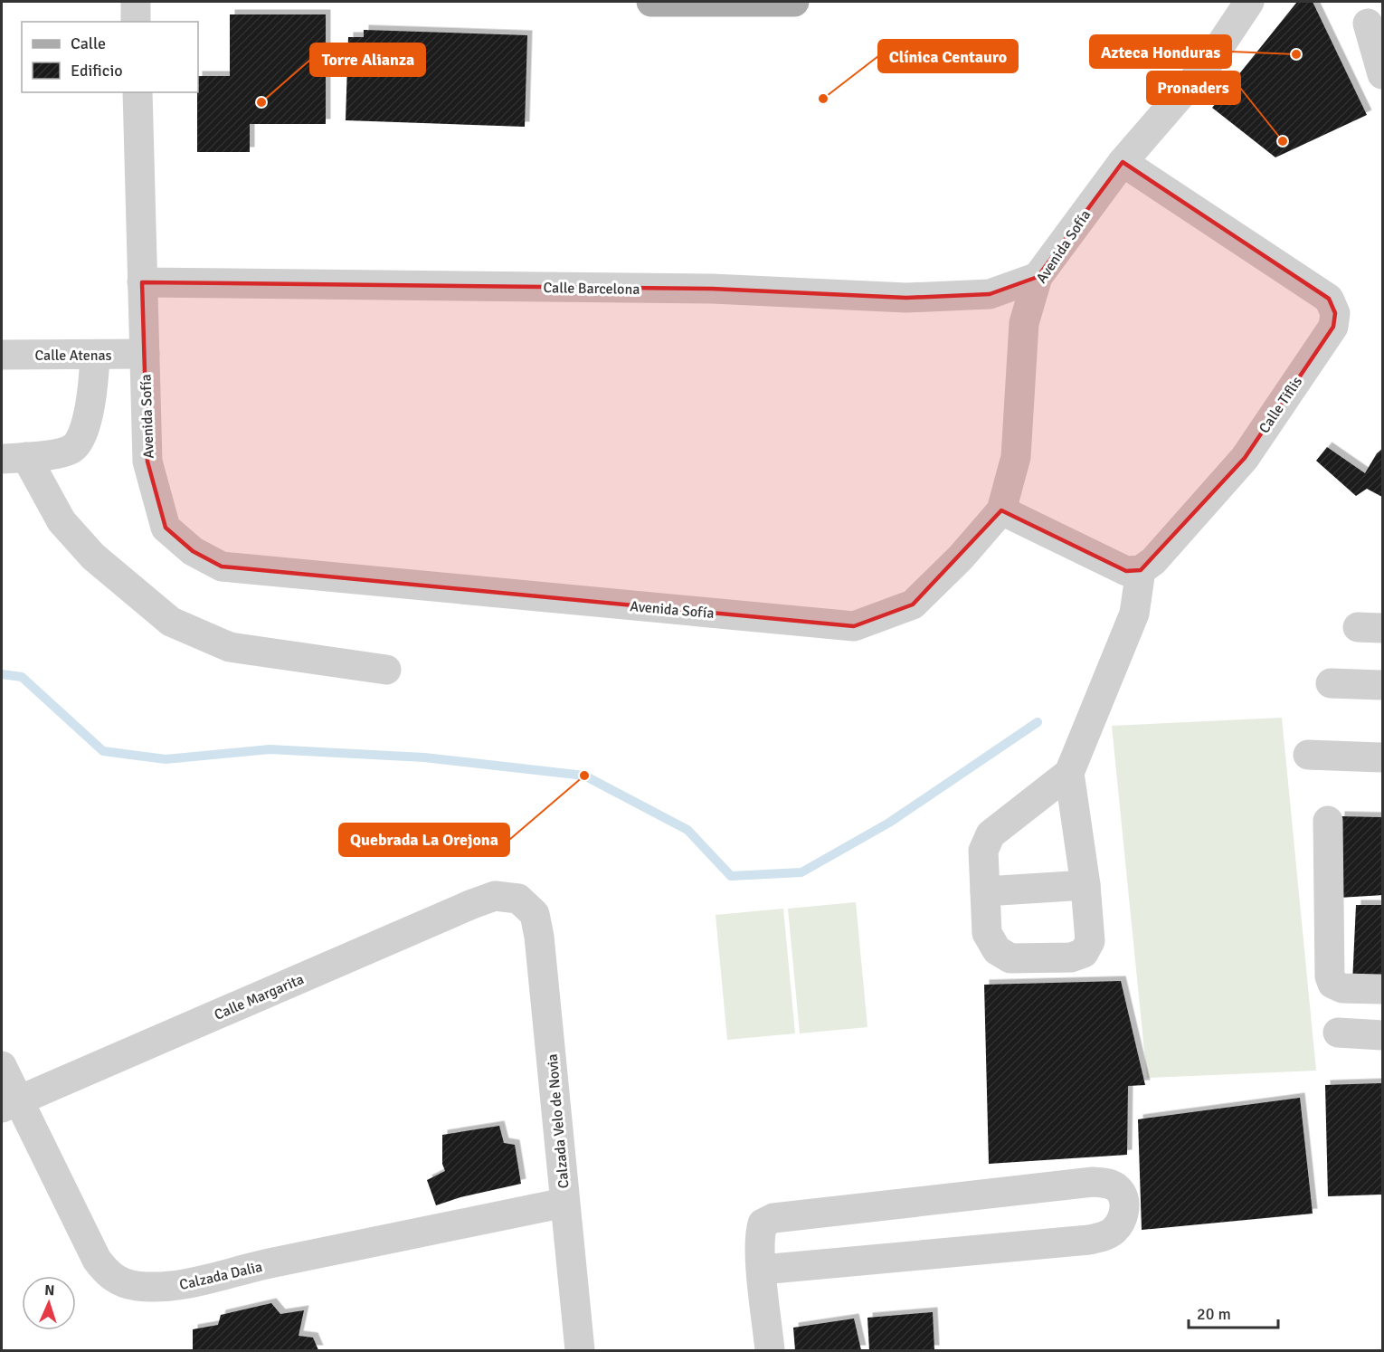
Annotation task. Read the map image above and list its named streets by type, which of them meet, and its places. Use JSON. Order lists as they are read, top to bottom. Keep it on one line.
{"streets":{"street":["Avenida Sofía","Calle Barcelona","Calle Atenas","Calle Tiflis","Calle Margarita","Calzada Velo de Novia","Calzada Dalia"]},"crossings":[["Avenida Sofía","Calle Barcelona"],["Avenida Sofía","Calle Atenas"],["Avenida Sofía","Calle Tiflis"],["Calle Margarita","Calzada Velo de Novia"],["Calle Margarita","Calzada Dalia"],["Calzada Velo de Novia","Calzada Dalia"]],"places":["Azteca Honduras","Clínica Centauro","Torre Alianza","Pronaders","Quebrada La Orejona"],"legend":["Calle","Edificio"],"scale_bar":"20 m","north":"top"}
